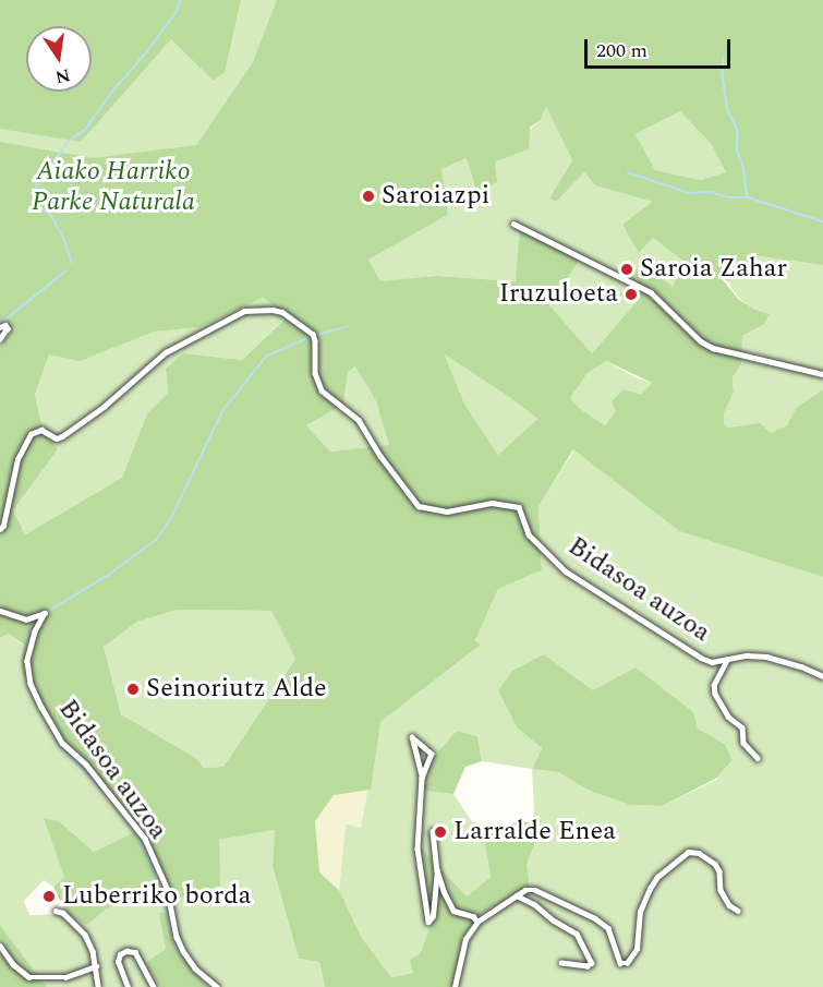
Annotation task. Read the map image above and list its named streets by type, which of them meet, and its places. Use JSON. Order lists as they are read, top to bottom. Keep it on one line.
{"streets":{"street":["Bidasoa auzoa"]},"parks":["Aiako Harriko Parke Naturala"],"places":["Saroiazpi","Saroia Zahar","Iruzuloeta","Seinoriutz Alde","Larralde Enea","Luberriko borda"],"scale_bar":"200 m","north":"bottom"}
